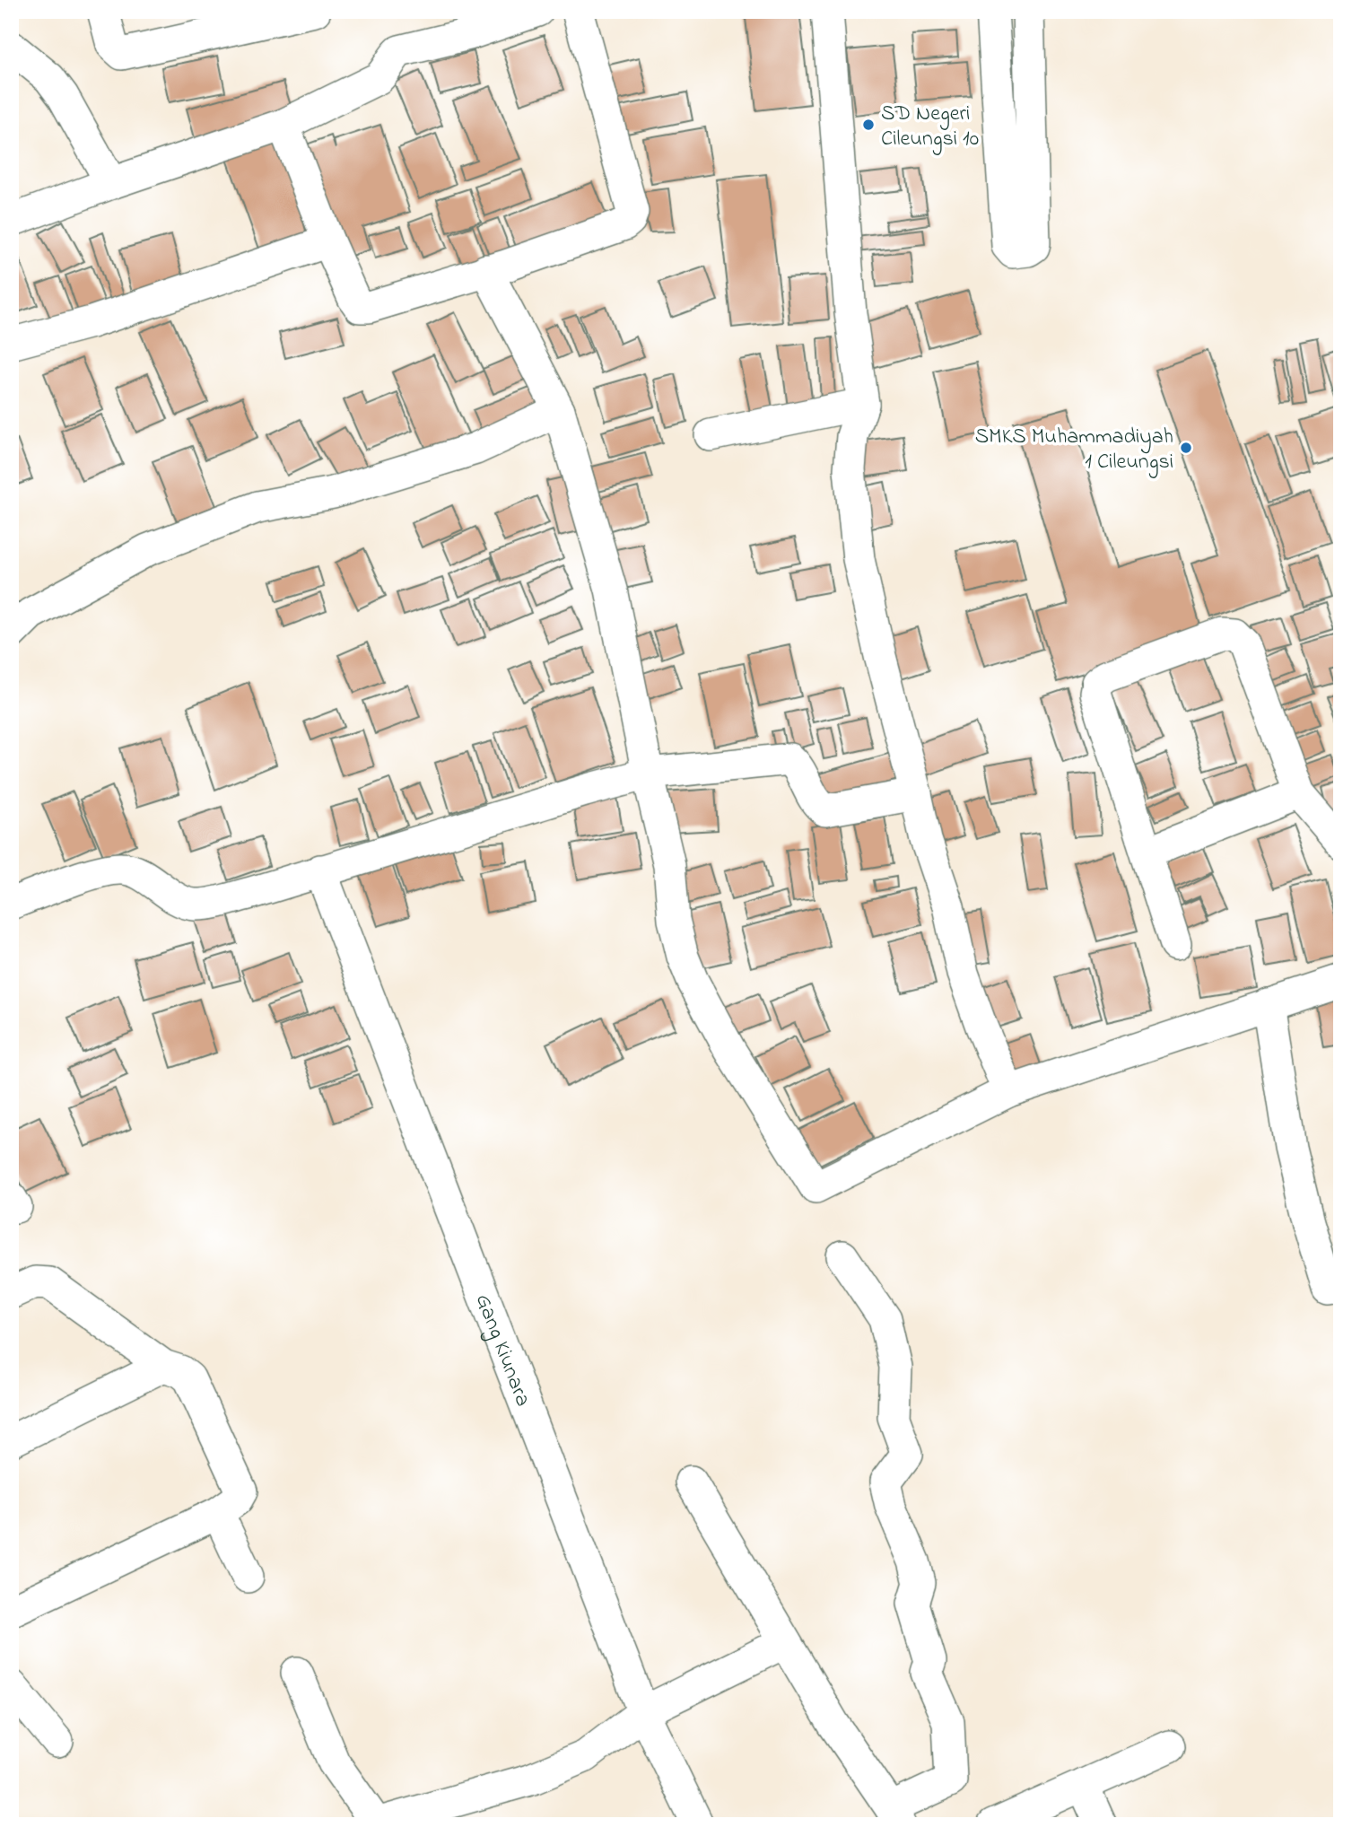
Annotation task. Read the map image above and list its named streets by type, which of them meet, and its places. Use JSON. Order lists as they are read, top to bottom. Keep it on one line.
{"streets":{"street":["Gang Kiunara"]},"places":["SD Negeri Cileungsi 10","SMKS Muhammadiyah 1 Cileungsi"]}
